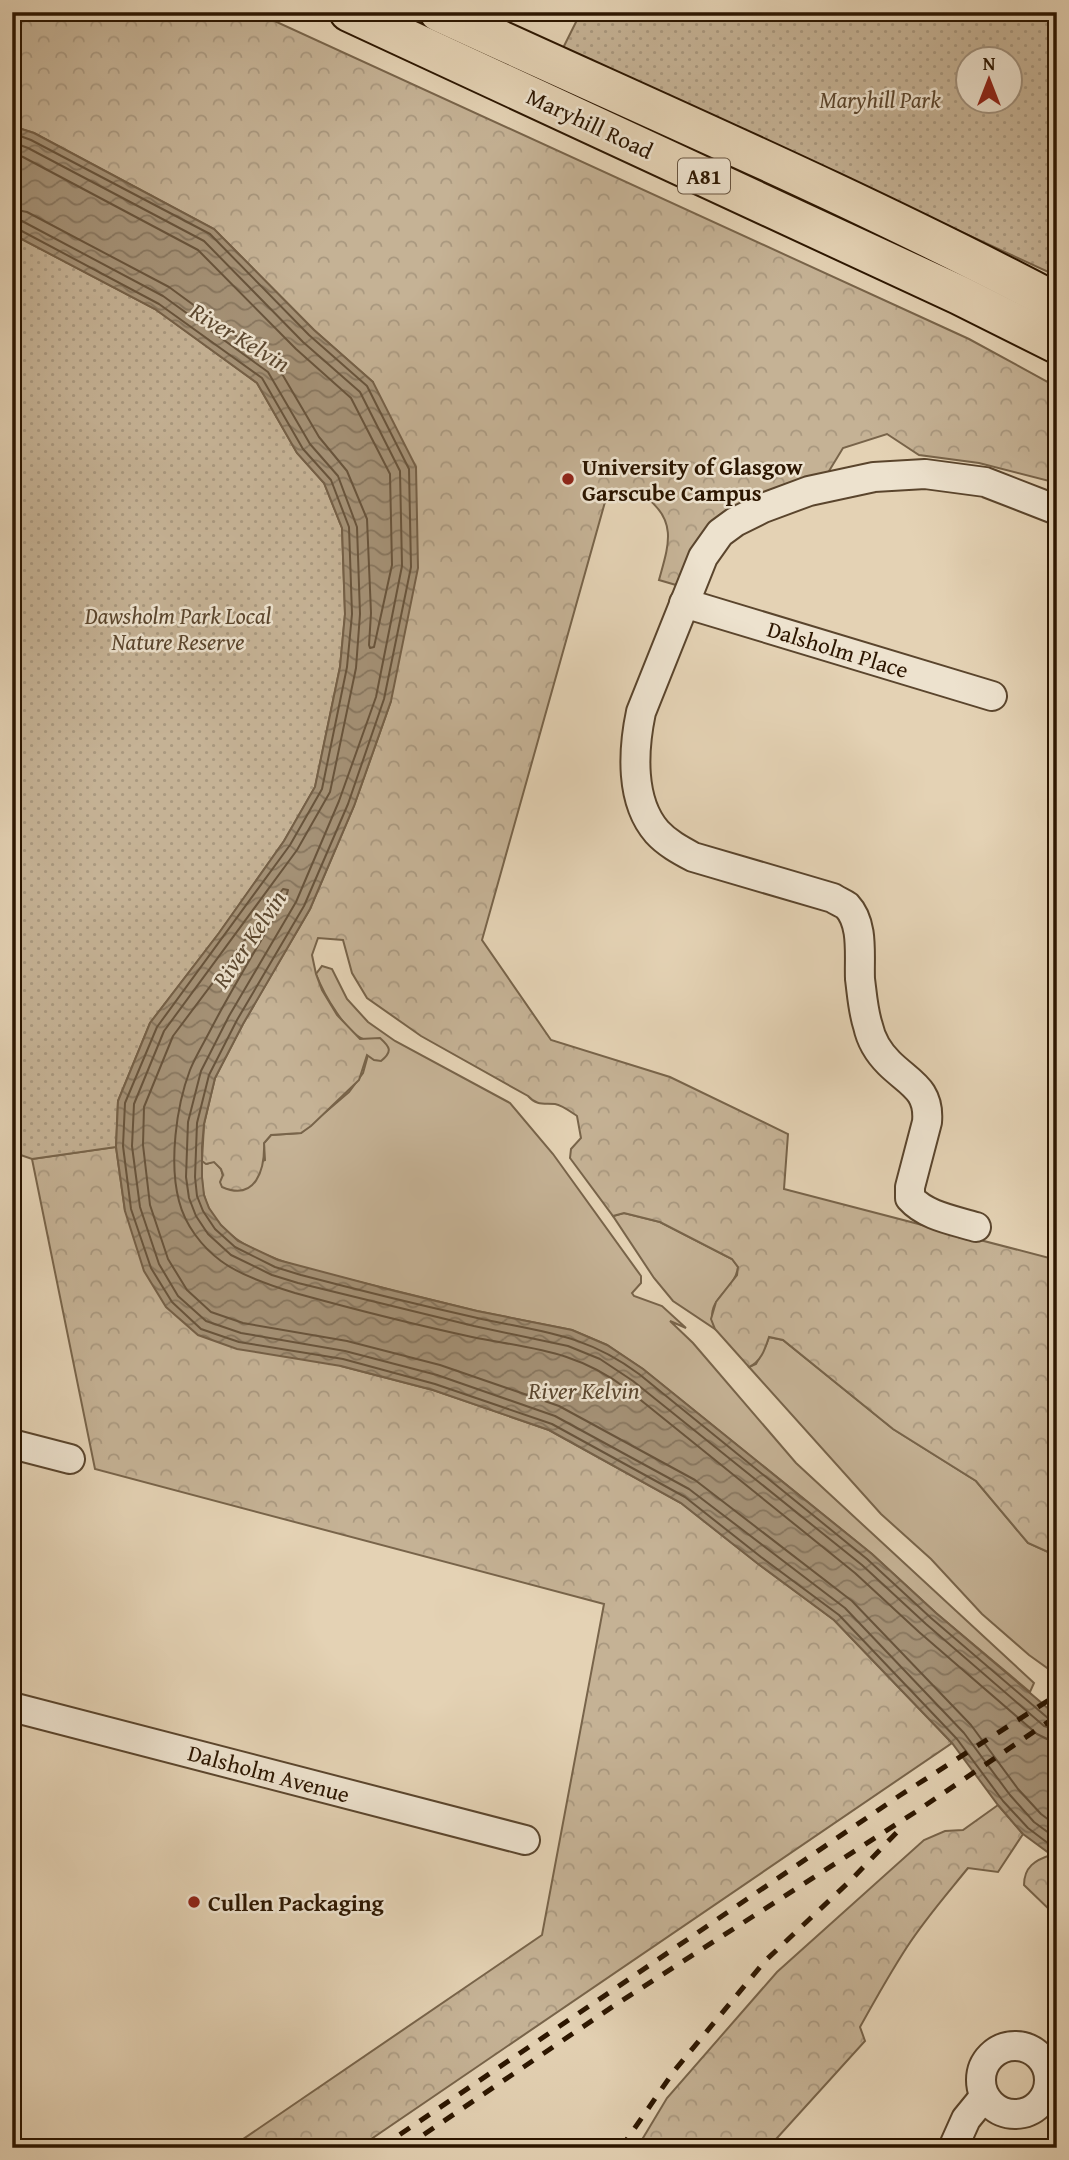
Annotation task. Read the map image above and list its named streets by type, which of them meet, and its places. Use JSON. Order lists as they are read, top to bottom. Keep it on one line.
{"streets":{"main road":["Maryhill Road","A81"],"street":["Dalsholm Place","Dalsholm Avenue"]},"water":["River Kelvin"],"parks":["Maryhill Park","Dawsholm Park Local Nature Reserve"],"places":["University of Glasgow Garscube Campus","Cullen Packaging"],"north":"top"}
